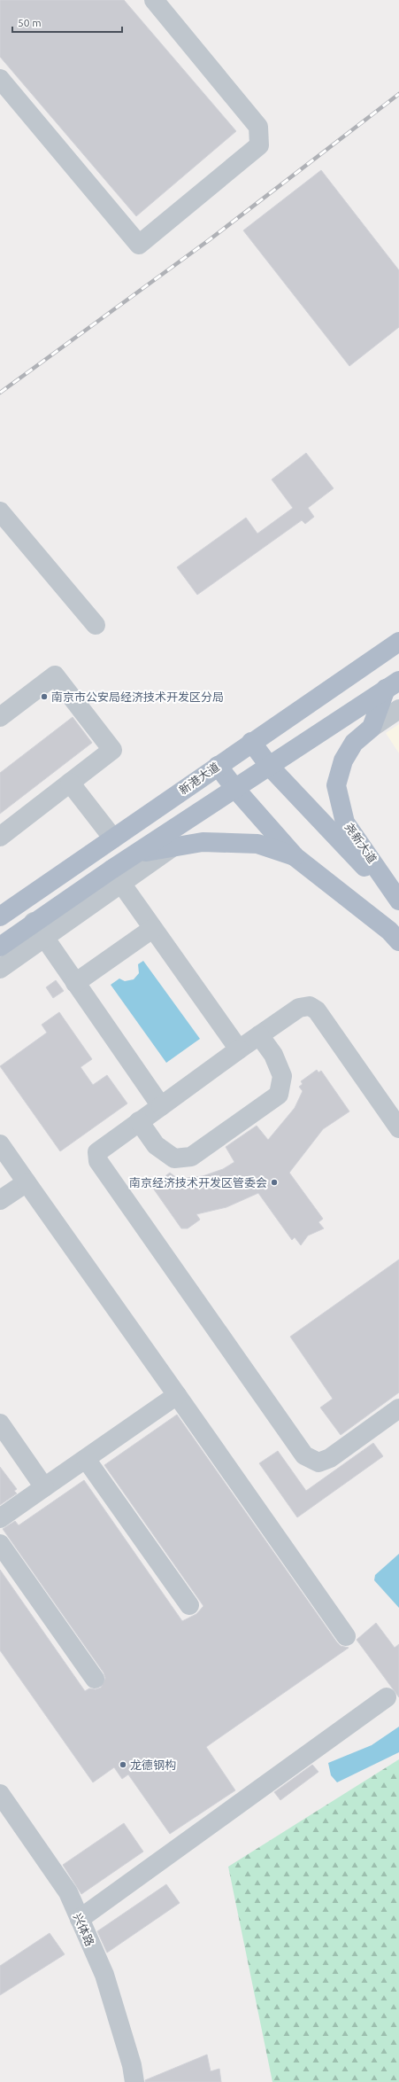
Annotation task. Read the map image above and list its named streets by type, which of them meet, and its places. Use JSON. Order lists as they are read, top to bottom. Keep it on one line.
{"streets":{"main road":["新港大道","尧新大道"],"street":["兴体路"]},"crossings":[["新港大道","尧新大道"]],"places":["南京市公安局经济技术开发区分局","南京经济技术开发区管委会","龙德钢构"],"scale_bar":"50 m"}
